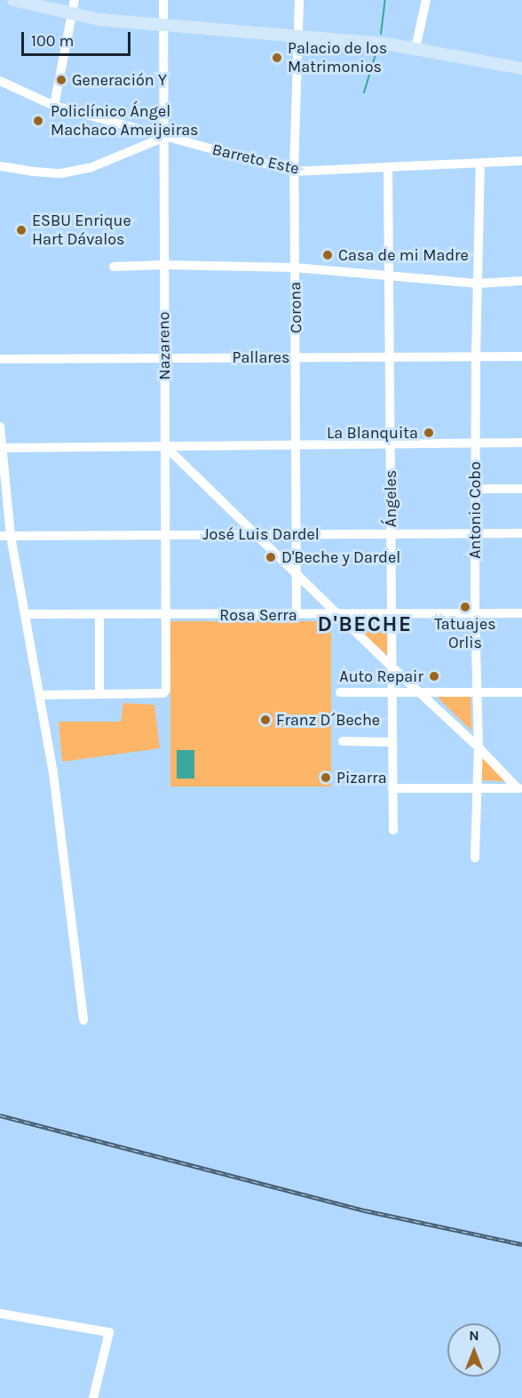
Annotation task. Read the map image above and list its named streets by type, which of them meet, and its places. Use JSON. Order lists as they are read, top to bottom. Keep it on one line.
{"streets":{"street":["Barreto Este","Corona","Nazareno","Pallares","Ángeles","Antonio Cobo","José Luis Dardel","Rosa Serra"]},"crossings":[["Barreto Este","Corona"],["Barreto Este","Nazareno"],["Barreto Este","Ángeles"],["Barreto Este","Antonio Cobo"],["Corona","Pallares"],["Corona","José Luis Dardel"],["Corona","Rosa Serra"],["Nazareno","Pallares"],["Nazareno","José Luis Dardel"],["Nazareno","Rosa Serra"],["Pallares","Ángeles"],["Pallares","Antonio Cobo"],["Ángeles","José Luis Dardel"],["Ángeles","Rosa Serra"],["Antonio Cobo","José Luis Dardel"],["Antonio Cobo","Rosa Serra"]],"districts":["D'BECHE"],"places":["Palacio de los Matrimonios","Generación Y","Policlínico Ángel Machaco Ameijeiras","ESBU Enrique Hart Dávalos","Casa de mi Madre","La Blanquita","D'Beche y Dardel","Tatuajes Orlis","Auto Repair","Franz D´Beche","Pizarra"],"scale_bar":"100 m","north":"top"}
